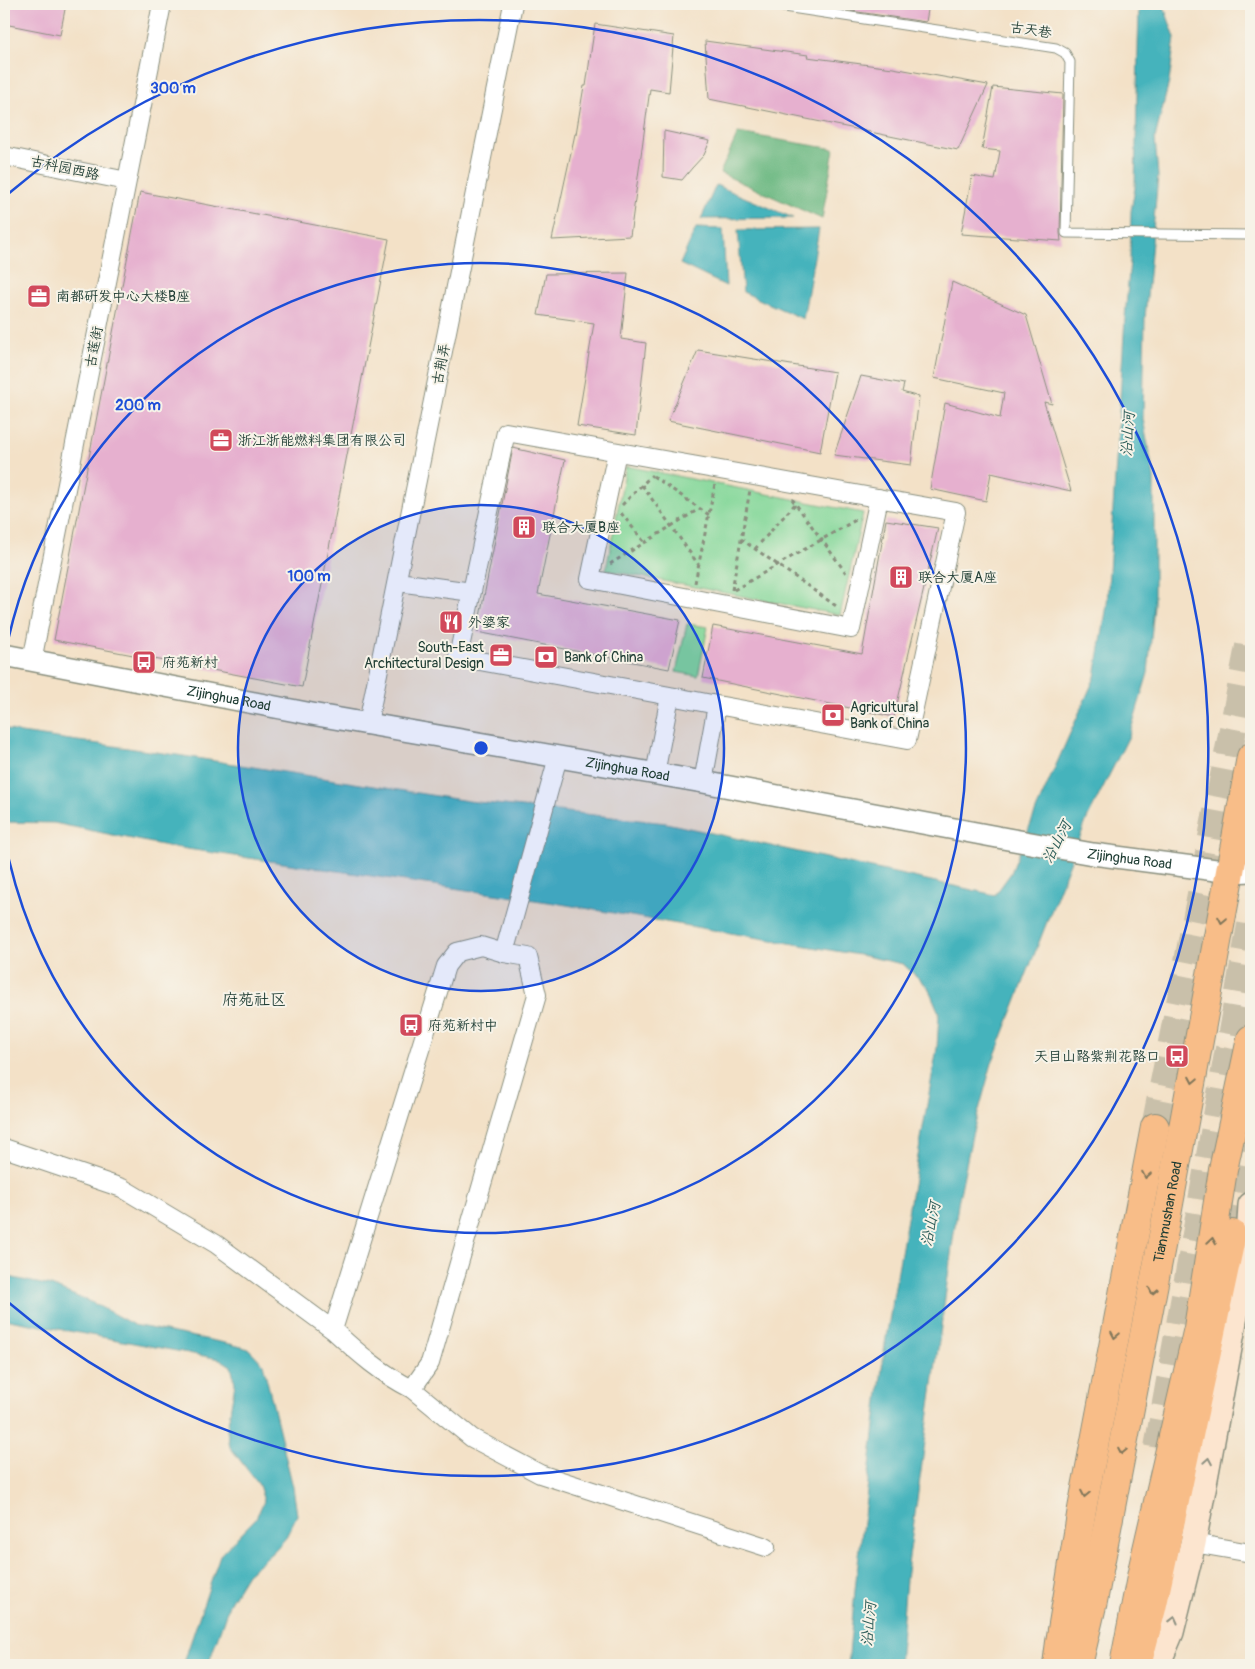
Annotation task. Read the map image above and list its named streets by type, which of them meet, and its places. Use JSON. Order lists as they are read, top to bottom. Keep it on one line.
{"streets":{"main road":["Tianmushan Road"],"street":["古科园西路","古莲街","古荆弄","Zijinghua Road"],"lane":["古天巷"]},"crossings":[["古科园西路","古莲街"],["古莲街","Zijinghua Road"],["古荆弄","Zijinghua Road"],["Zijinghua Road","Tianmushan Road"]],"districts":["府苑社区"],"water":["沿山河"],"places":{"office":["南都研发中心大楼B座","浙江浙能燃料集团有限公司","South-East Architectural Design"],"building":["联合大厦B座","联合大厦A座"],"restaurant":["外婆家"],"bank":["Bank of China","Agricultural Bank of China"],"bus stop":["府苑新村","府苑新村中","天目山路紫荆花路口"]},"rings":["300 m","200 m","100 m"]}
